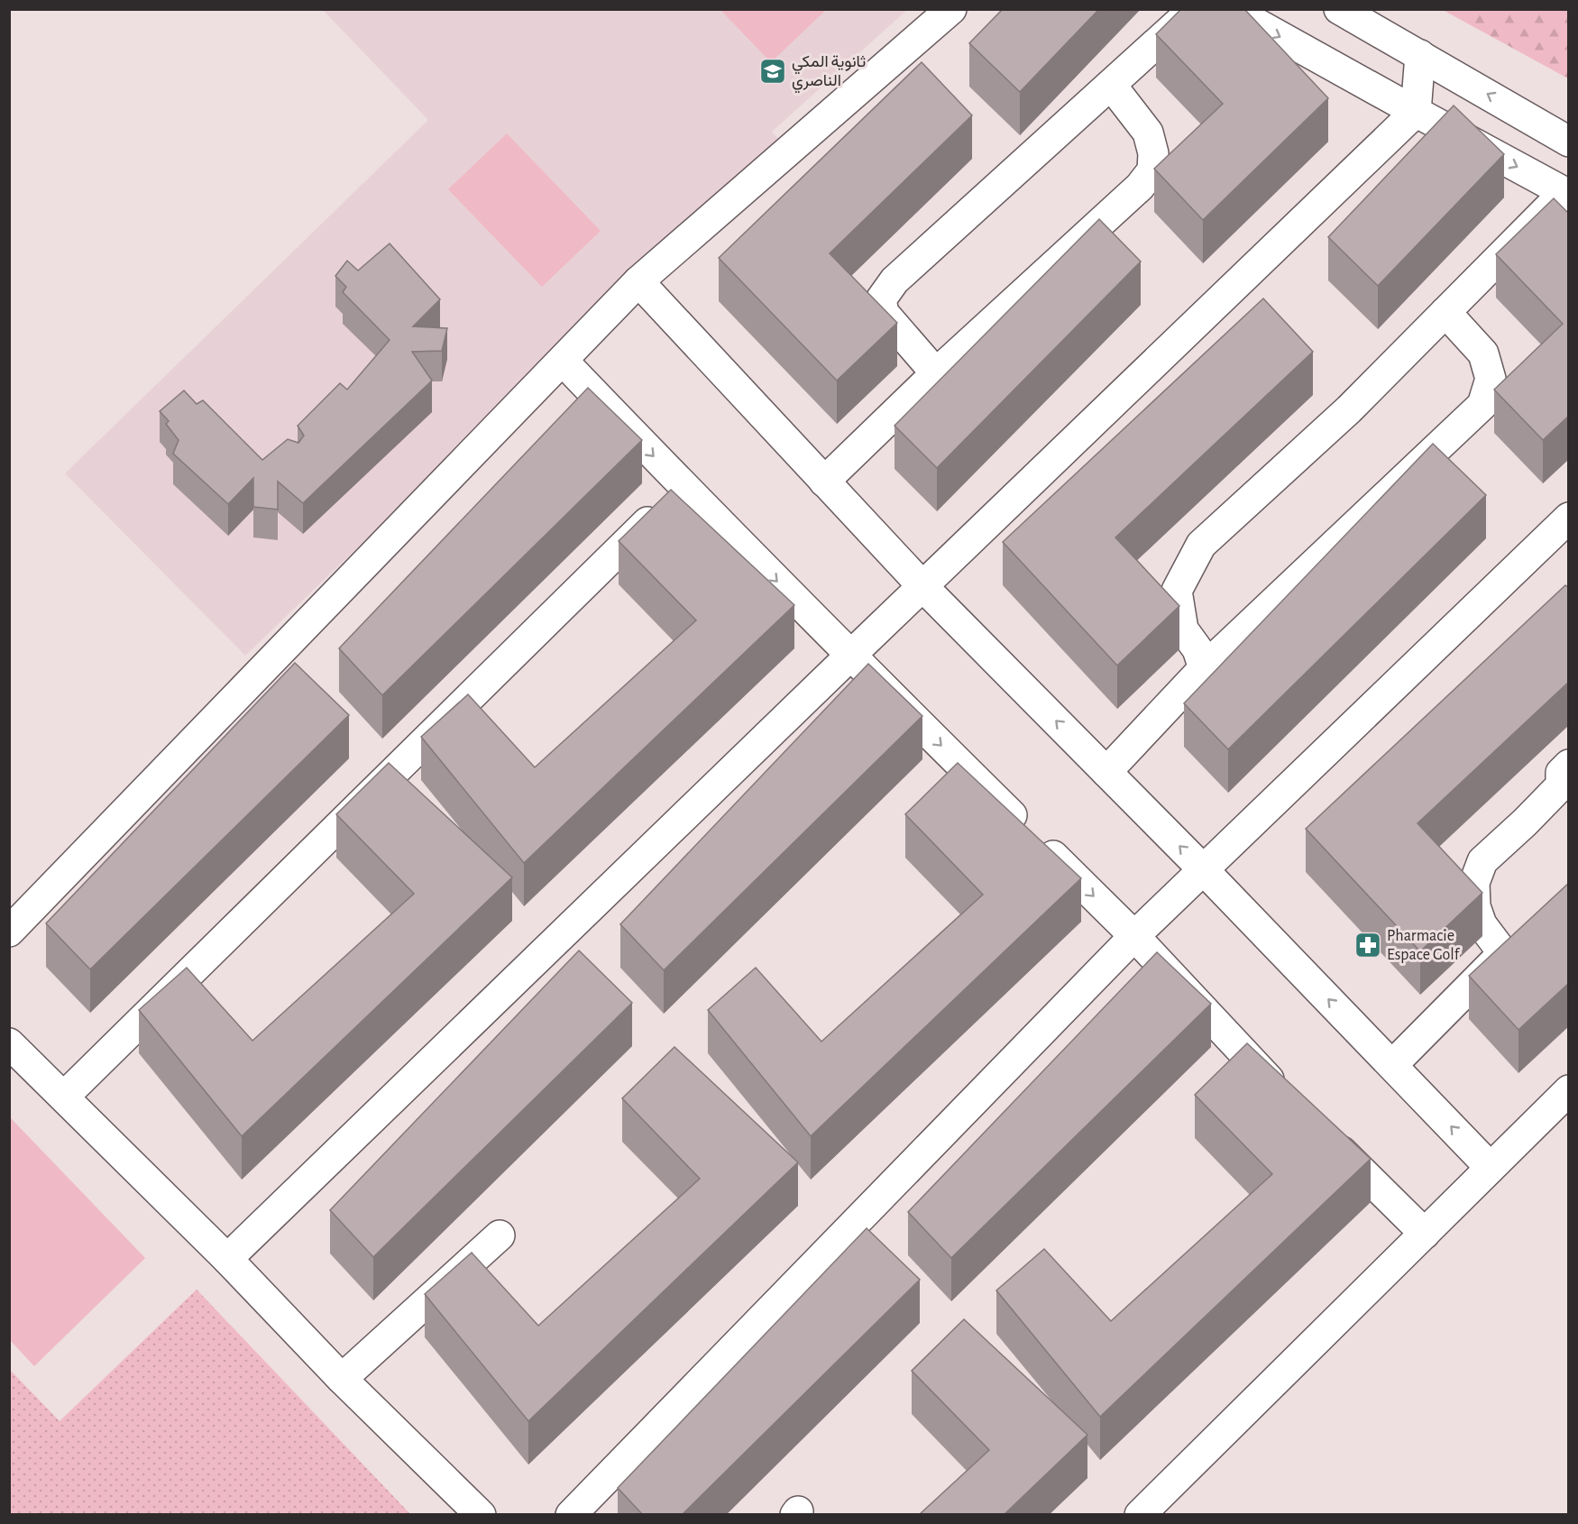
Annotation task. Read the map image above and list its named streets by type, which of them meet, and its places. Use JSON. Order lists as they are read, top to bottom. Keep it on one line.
{"places":{"school or university":["ثانوية المكي الناصري"],"pharmacy":["Pharmacie Espace Golf"]}}
